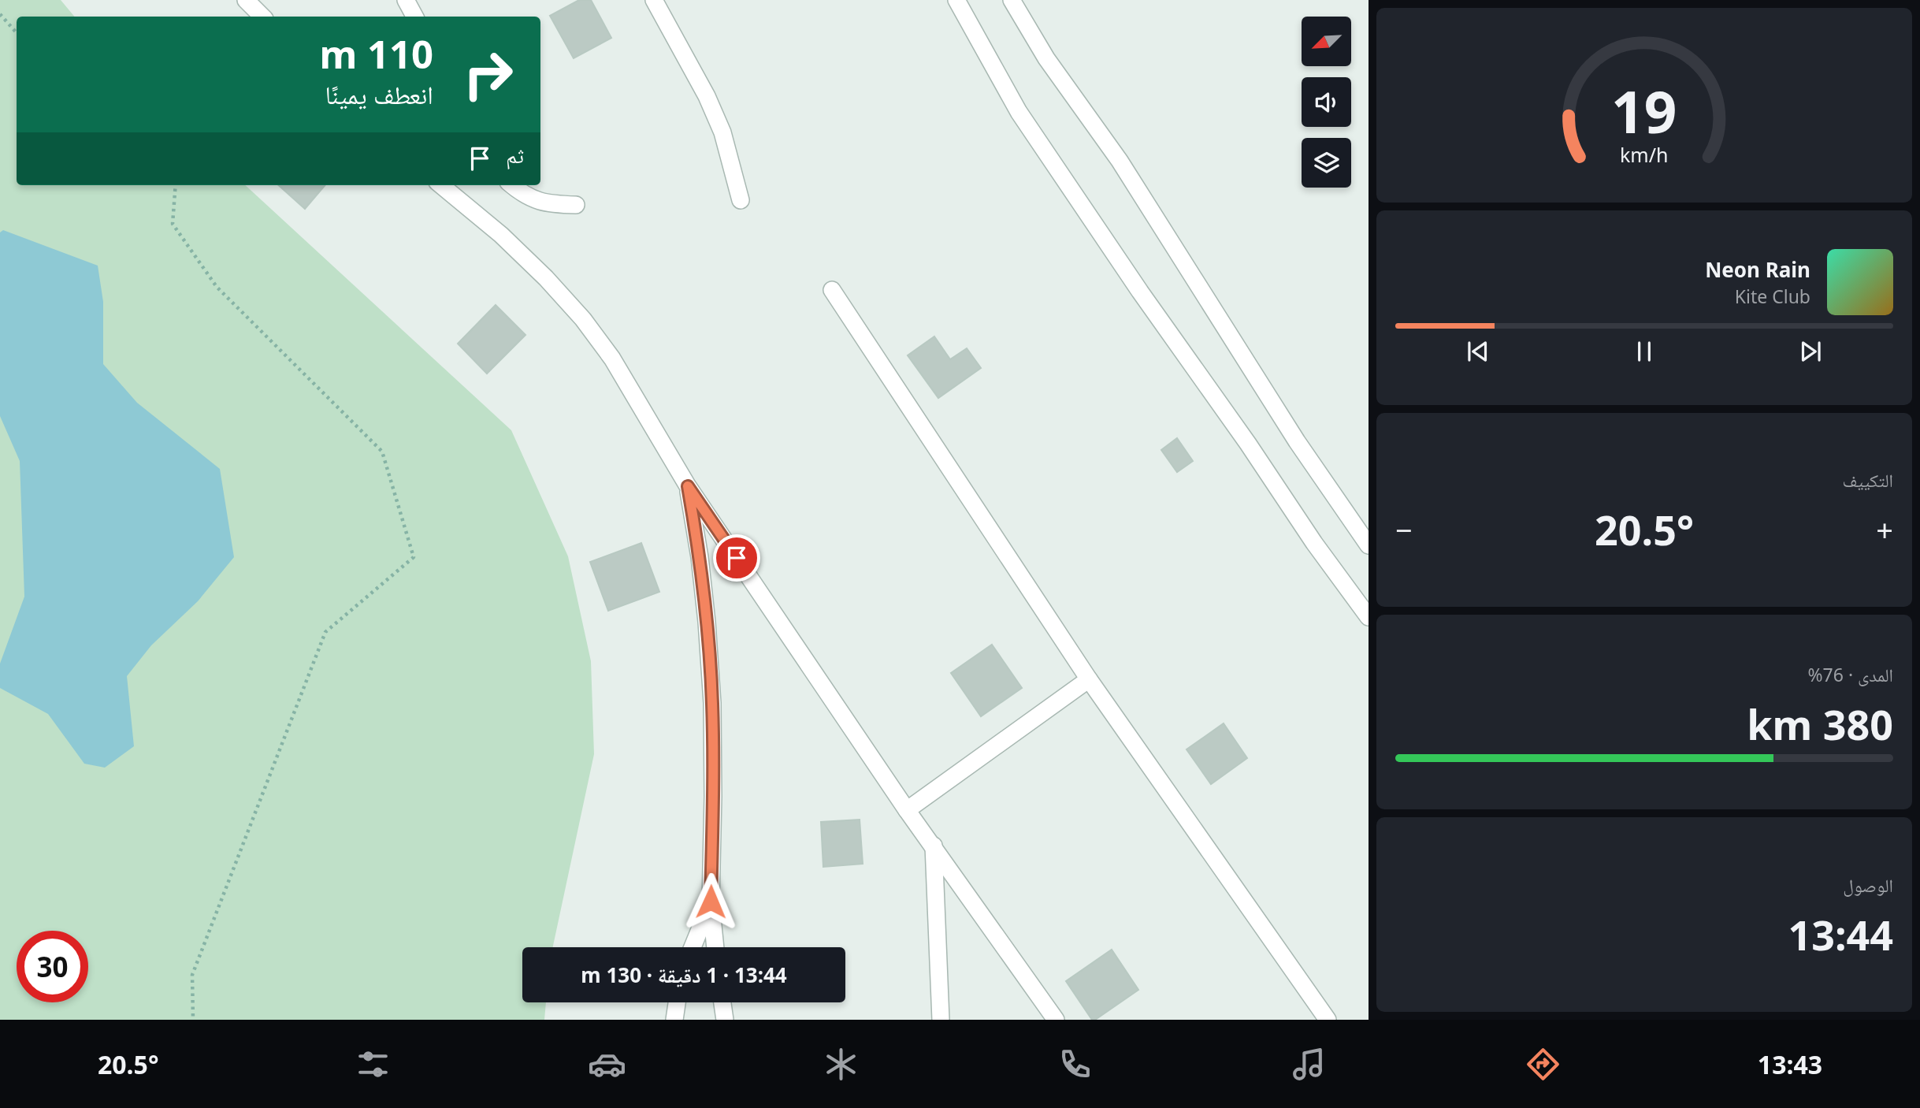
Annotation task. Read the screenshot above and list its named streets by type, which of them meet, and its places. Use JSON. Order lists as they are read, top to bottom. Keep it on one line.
{"north":"bottom left","page":{"turn":["110 m","انعطف يمينًا"],"then":"ثم","song":["Neon Rain","Kite Club"],"tile":["التكييف",["المدى · 76%","380 km"],["الوصول","13:44"]],"heat":["−","20.5°","+"],"limit":"30","trip":"13:44 · 1 دقيقة · 130 m","tabs":["13:43","20.5°"],"gauge":["19","km/h"]}}
